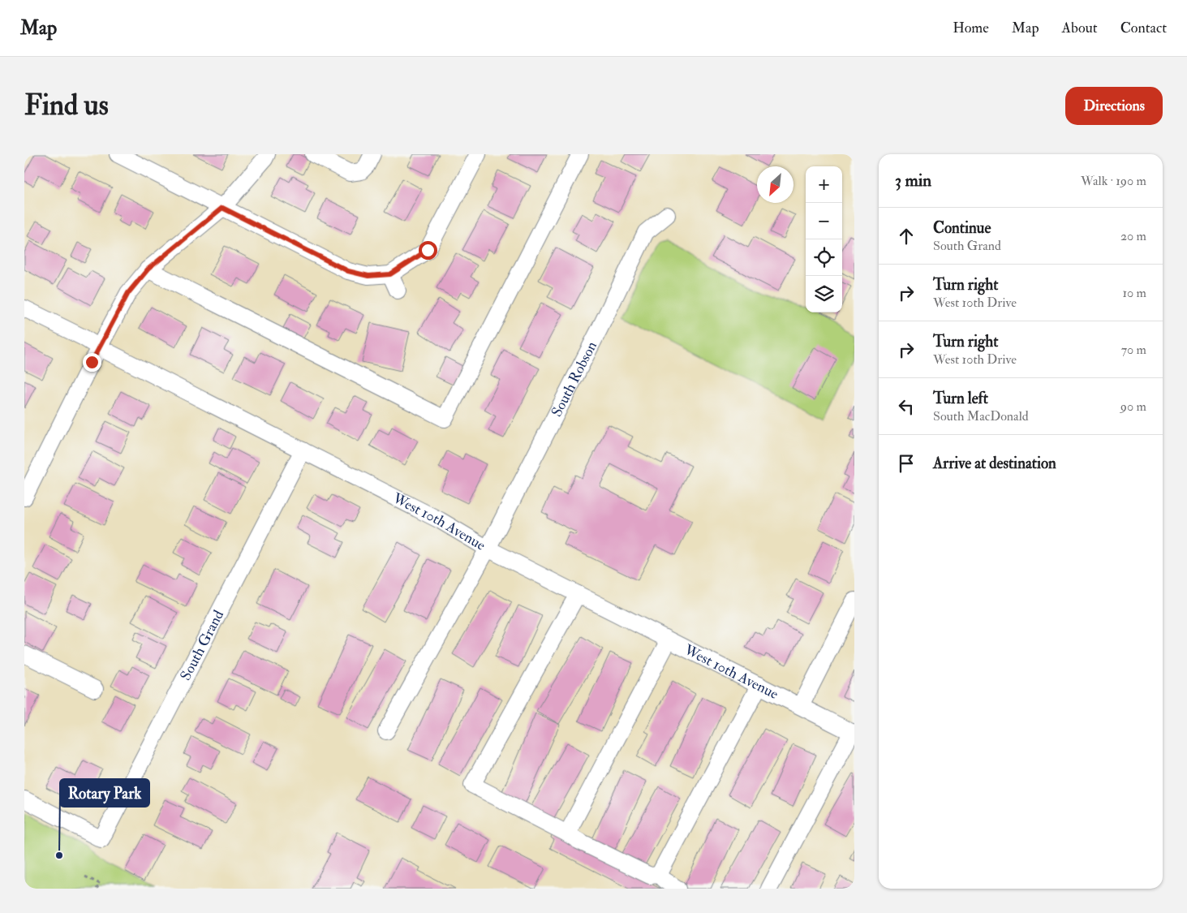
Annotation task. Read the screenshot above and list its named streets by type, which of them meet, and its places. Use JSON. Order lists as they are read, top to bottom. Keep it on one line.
{"streets":{"street":["South Robson","West 10th Avenue","South Grand"]},"crossings":[["South Robson","West 10th Avenue"],["West 10th Avenue","South Grand"]],"places":["Rotary Park"],"north":"bottom left","page":{"header":"Map","nav":["Home","Map","About","Contact"],"buttons":"Directions","title":"Find us","heading":["3 min","Walk · 190 m"],"map_buttons":["+","−"],"list":[["Continue","South Grand","20 m"],["Turn right","West 10th Drive","10 m"],["Turn right","West 10th Drive","70 m"],["Turn left","South MacDonald","90 m"],"Arrive at destination"]}}
